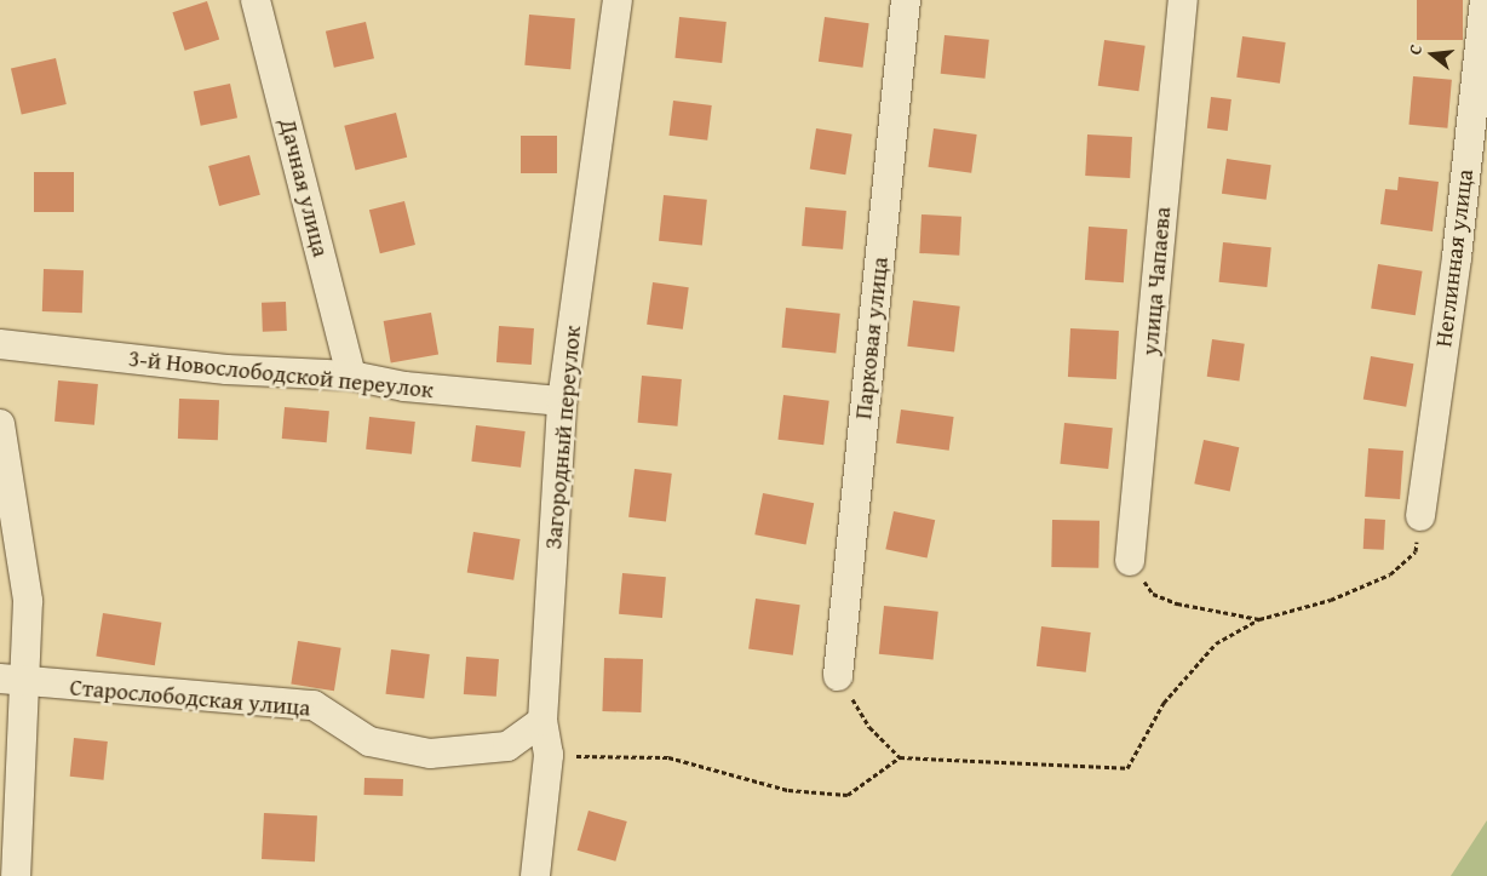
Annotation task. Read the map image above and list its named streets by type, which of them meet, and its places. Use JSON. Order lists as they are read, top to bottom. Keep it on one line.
{"streets":{"street":["Дачная улица","Неглинная улица","улица Чапаева","Парковая улица","3-й Новослободской переулок","Загородный переулок","Старослободская улица"]},"crossings":[["Дачная улица","3-й Новослободской переулок"],["3-й Новослободской переулок","Загородный переулок"],["Загородный переулок","Старослободская улица"]],"north":"left"}
